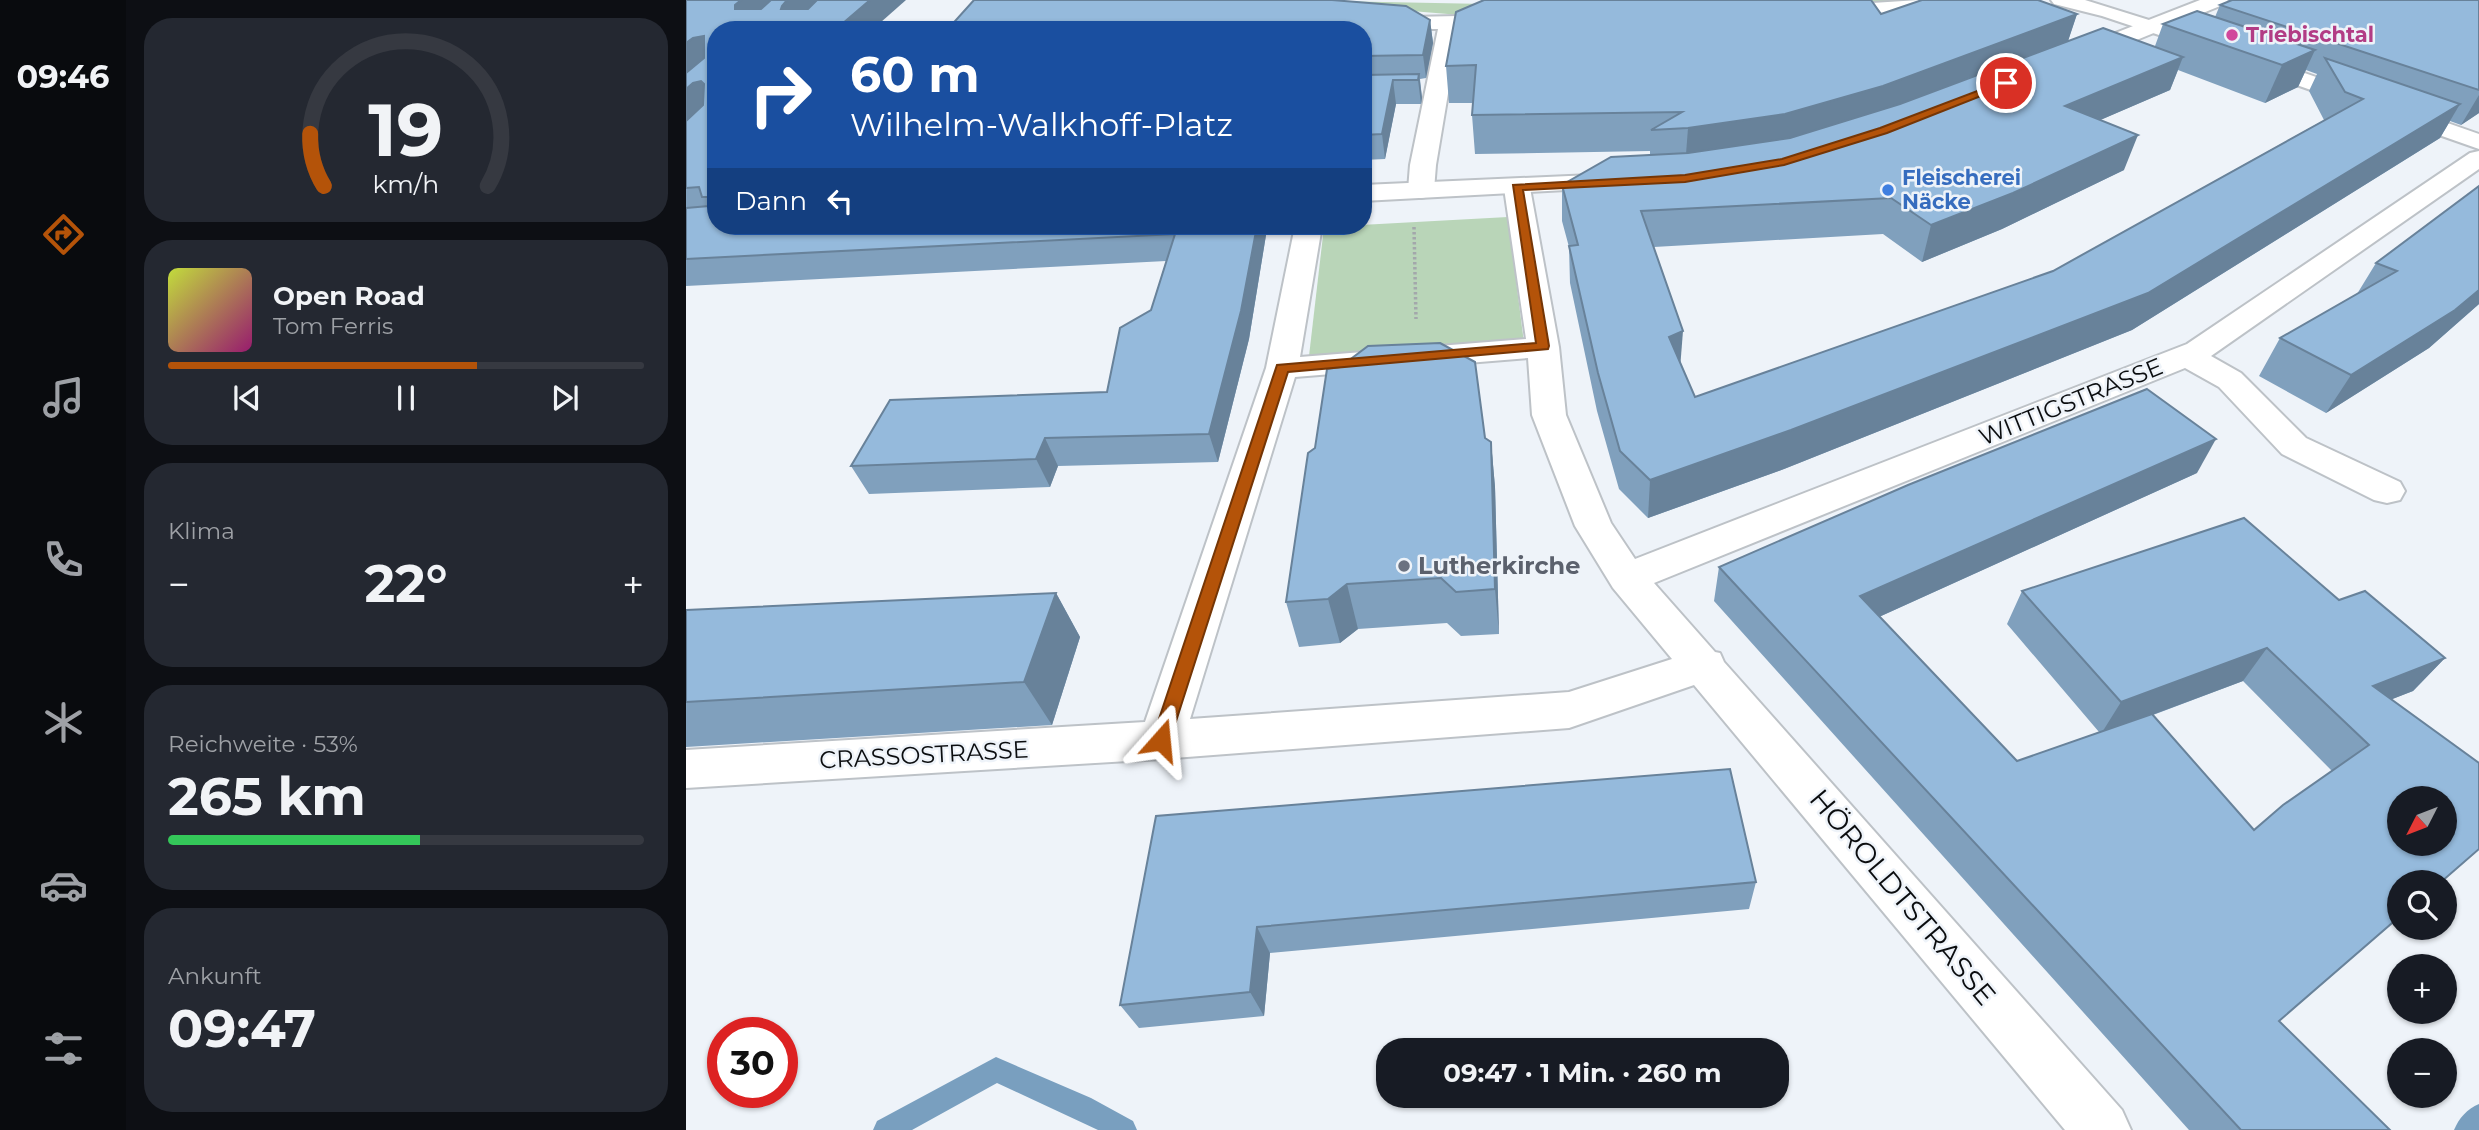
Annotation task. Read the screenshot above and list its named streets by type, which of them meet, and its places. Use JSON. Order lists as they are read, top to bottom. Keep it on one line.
{"streets":{"street":["WITTIGSTRASSE","CRASSOSTRASSE","HÖROLDTSTRASSE"]},"crossings":[["WITTIGSTRASSE","HÖROLDTSTRASSE"],["CRASSOSTRASSE","HÖROLDTSTRASSE"]],"places":["Triebischtal","Fleischerei Näcke","Lutherkirche"],"north":"bottom left","page":{"tabs":"09:46","turn":["60 m","Wilhelm-Walkhoff-Platz"],"then":"Dann","song":["Open Road","Tom Ferris"],"tile":["Klima",["Reichweite · 53%","265 km"],["Ankunft","09:47"]],"heat":["−","22°","+"],"map_buttons":["+","−"],"limit":"30","trip":"09:47 · 1 Min. · 260 m","gauge":["19","km/h"]}}
